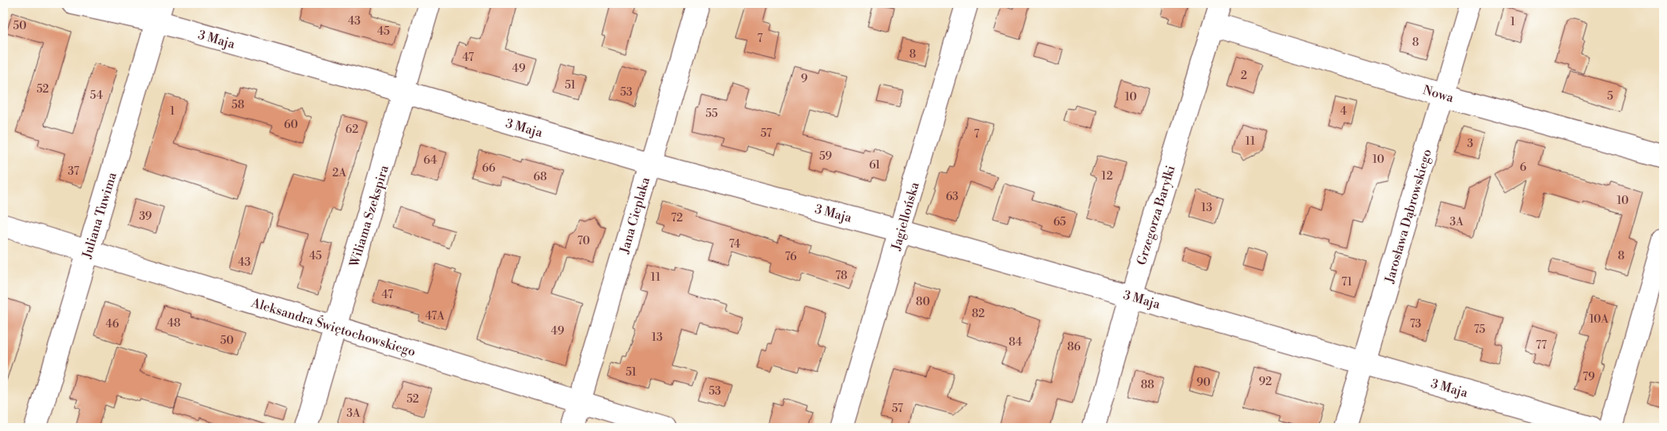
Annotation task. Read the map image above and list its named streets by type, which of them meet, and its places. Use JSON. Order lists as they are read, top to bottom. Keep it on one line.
{"streets":{"street":["3 Maja","Nowa","Juliana Tuwima","Jana Cieplaka","Grzegorza Baryłki","Wiliama Szekspira","Jagiellońska","Jarosława Dąbrowskiego","Aleksandra Świętochowskiego"]},"crossings":[["3 Maja","Juliana Tuwima"],["3 Maja","Jana Cieplaka"],["3 Maja","Grzegorza Baryłki"],["3 Maja","Wiliama Szekspira"],["3 Maja","Jagiellońska"],["3 Maja","Jarosława Dąbrowskiego"],["Nowa","Grzegorza Baryłki"],["Nowa","Jarosława Dąbrowskiego"],["Juliana Tuwima","Aleksandra Świętochowskiego"],["Jana Cieplaka","Aleksandra Świętochowskiego"],["Wiliama Szekspira","Aleksandra Świętochowskiego"]],"house_numbers":["43","1","50","45","7","8","8","47","49","2","9","51","52","53","54","5","10","58","1","4","55","60","62","57","7","11","3","59","10","64","61","6","66","37","2A","12","68","63","10","13","39","72","65","3A","70","74","45","8","76","43","78","11","71","47","80","82","47A","10A","48","46","73","75","49","13","50","84","77","86","51","79","92","90","88","53","52","57","3A"]}
